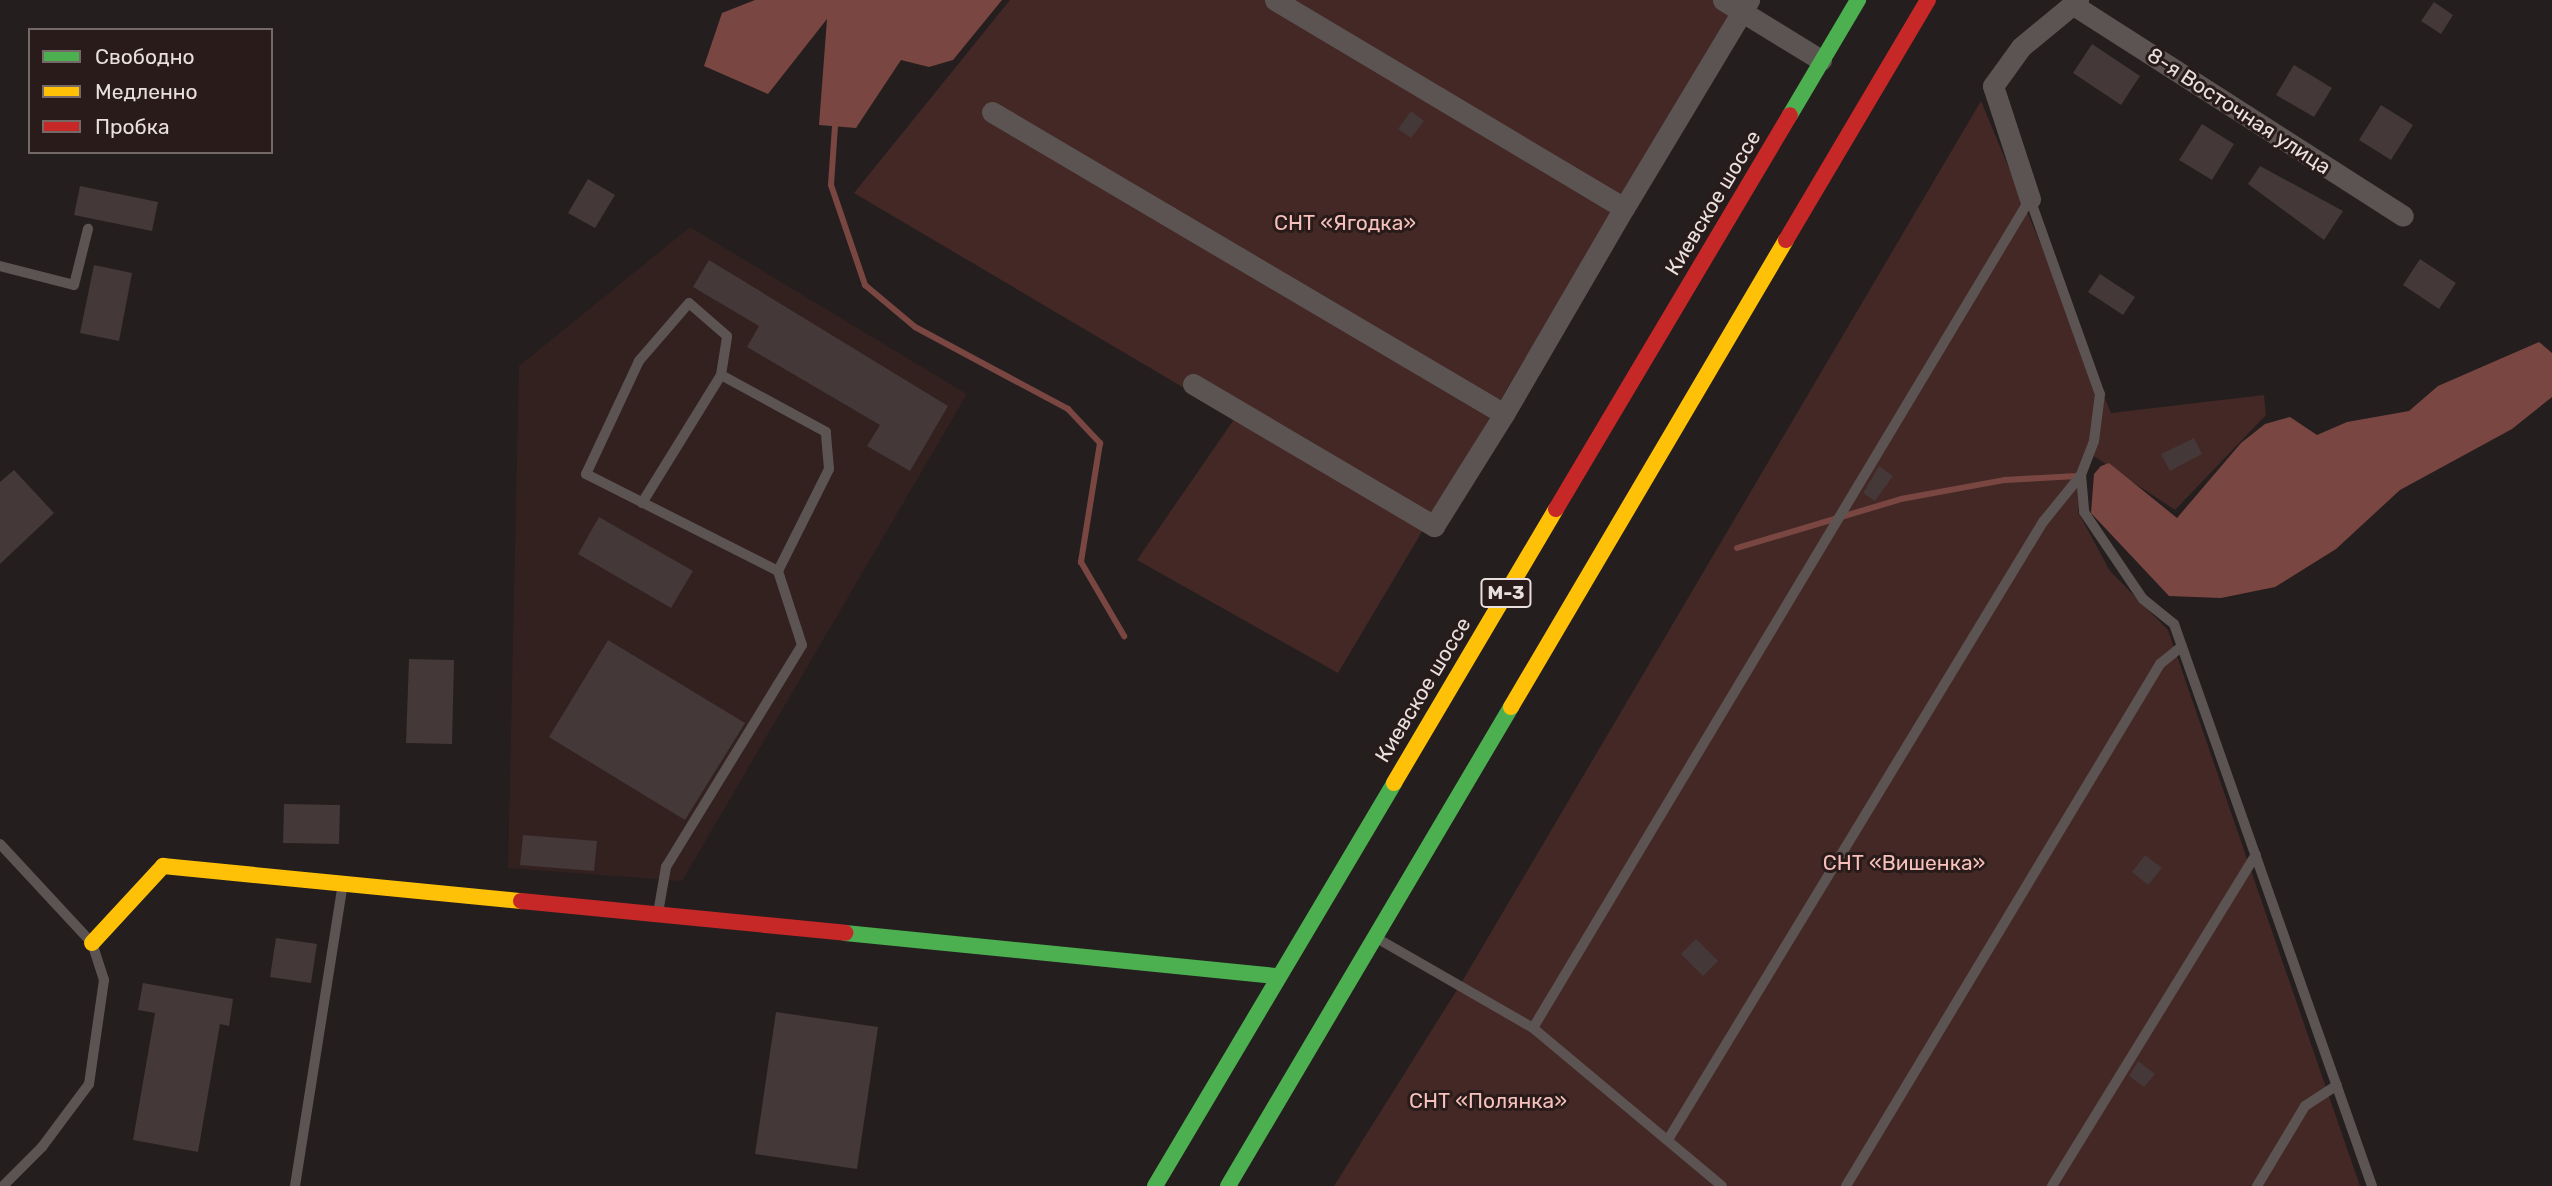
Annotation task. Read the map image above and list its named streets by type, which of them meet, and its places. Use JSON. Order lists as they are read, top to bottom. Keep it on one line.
{"streets":{"main road":["Киевское шоссе","М-3"],"street":["8-я Восточная улица"]},"parks":["СНТ «Ягодка»","СНТ «Вишенка»","СНТ «Полянка»"],"legend":["Свободно","Медленно","Пробка"]}
